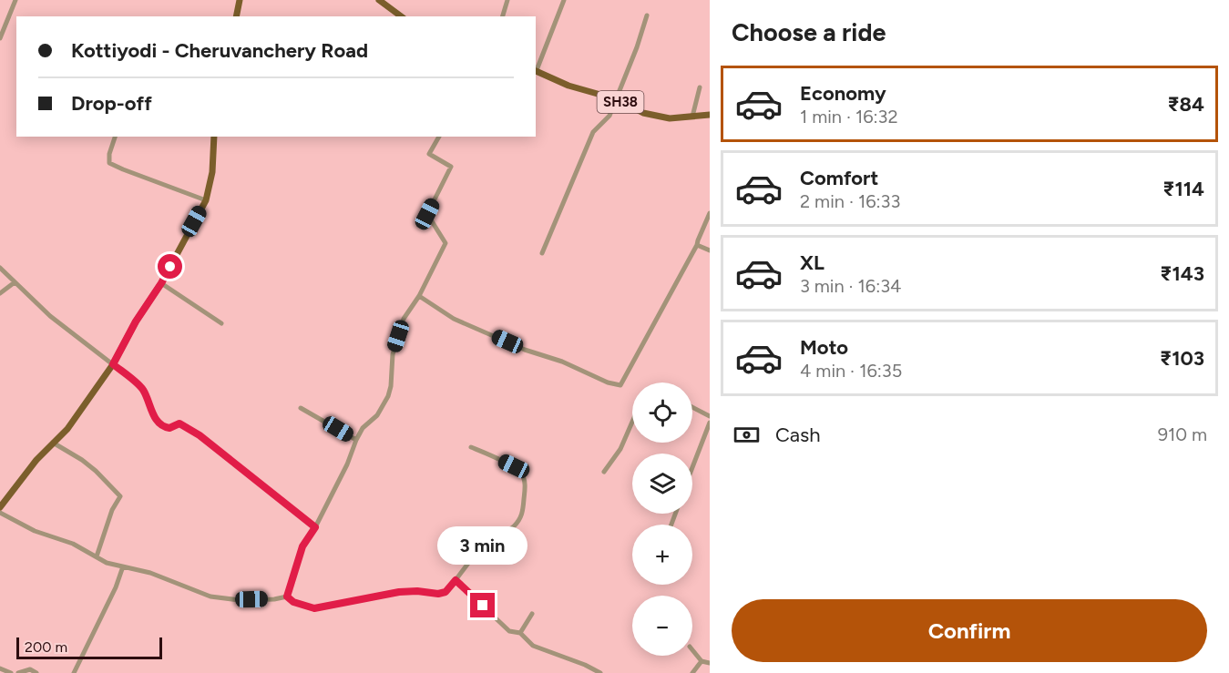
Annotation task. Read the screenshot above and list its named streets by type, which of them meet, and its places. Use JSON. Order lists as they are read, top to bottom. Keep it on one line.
{"streets":{"main road":["SH38"]},"scale_bar":"200 m","page":{"heading":"Choose a ride","banner":["Kottiyodi - Cheruvanchery Road","Drop-off"],"list":[{"name":"Economy","note":"1 min · 16:32","value":"₹84"},{"name":"Comfort","note":"2 min · 16:33","value":"₹114"},{"name":"XL","note":"3 min · 16:34","value":"₹143"},{"name":"Moto","note":"4 min · 16:35","value":"₹103"}],"map_buttons":["+","−"],"pay":["Cash","910 m"],"bubble":"3 min","buttons":"Confirm","scale":"200 m"}}
